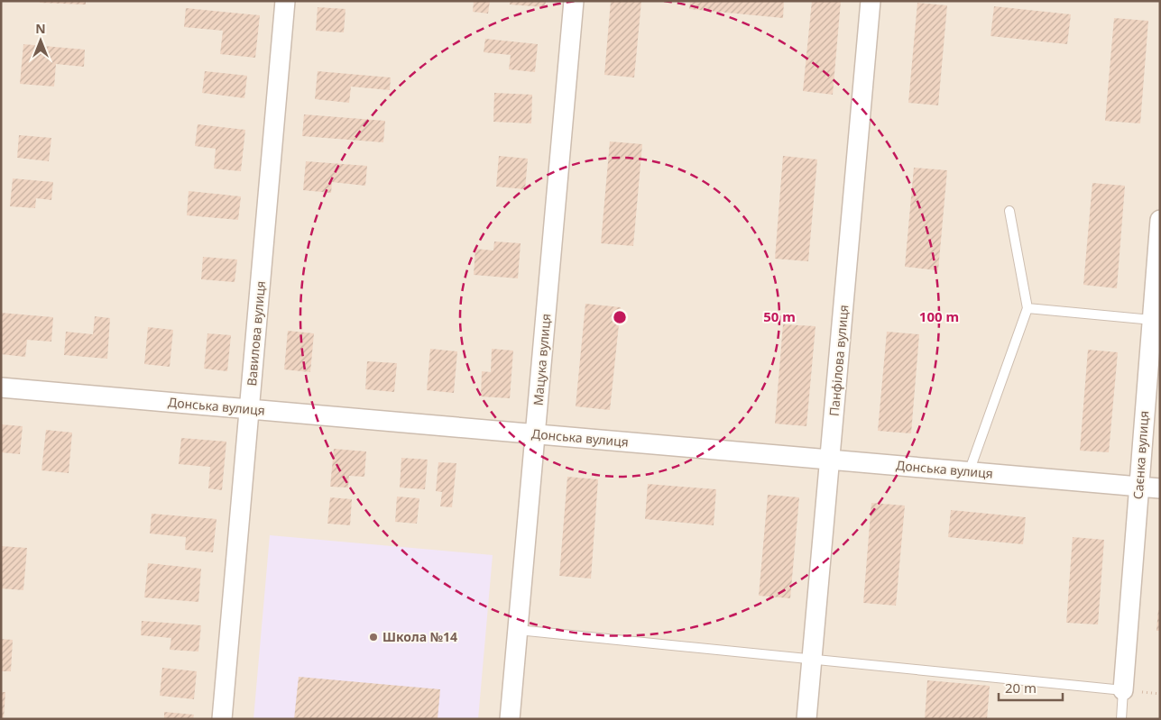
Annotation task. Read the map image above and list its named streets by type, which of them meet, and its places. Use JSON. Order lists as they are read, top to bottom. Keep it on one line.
{"streets":{"street":["Вавилова вулиця","Мацука вулиця","Панфілова вулиця","Донська вулиця","Саєнка вулиця"]},"crossings":[["Вавилова вулиця","Донська вулиця"],["Мацука вулиця","Донська вулиця"],["Панфілова вулиця","Донська вулиця"],["Донська вулиця","Саєнка вулиця"]],"places":["Школа №14"],"scale_bar":"20 m","north":"top","rings":["50 m","100 m"]}
